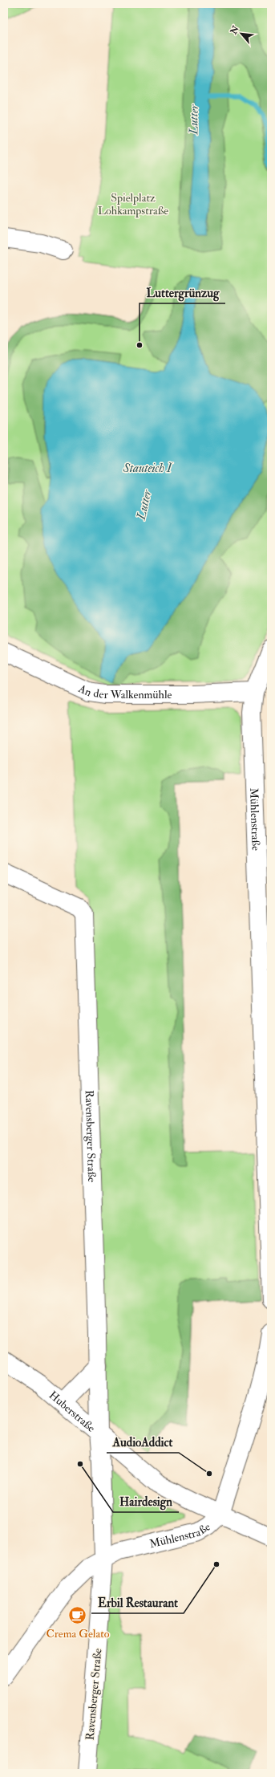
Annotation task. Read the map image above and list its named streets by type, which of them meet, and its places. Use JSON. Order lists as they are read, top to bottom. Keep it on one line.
{"streets":{"street":["An der Walkenmühle","Mühlenstraße","Ravensberger Straße","Huberstraße"]},"crossings":[["An der Walkenmühle","Mühlenstraße"],["Mühlenstraße","Ravensberger Straße"],["Mühlenstraße","Huberstraße"],["Ravensberger Straße","Huberstraße"]],"water":["Lutter","Stauteich I"],"parks":["Spielplatz Lohkampstraße"],"places":{"other":["Luttergrünzug","Hairdesign","AudioAddict","Erbil Restaurant"],"cafe":["Crema Gelato"]},"north":"top left"}
